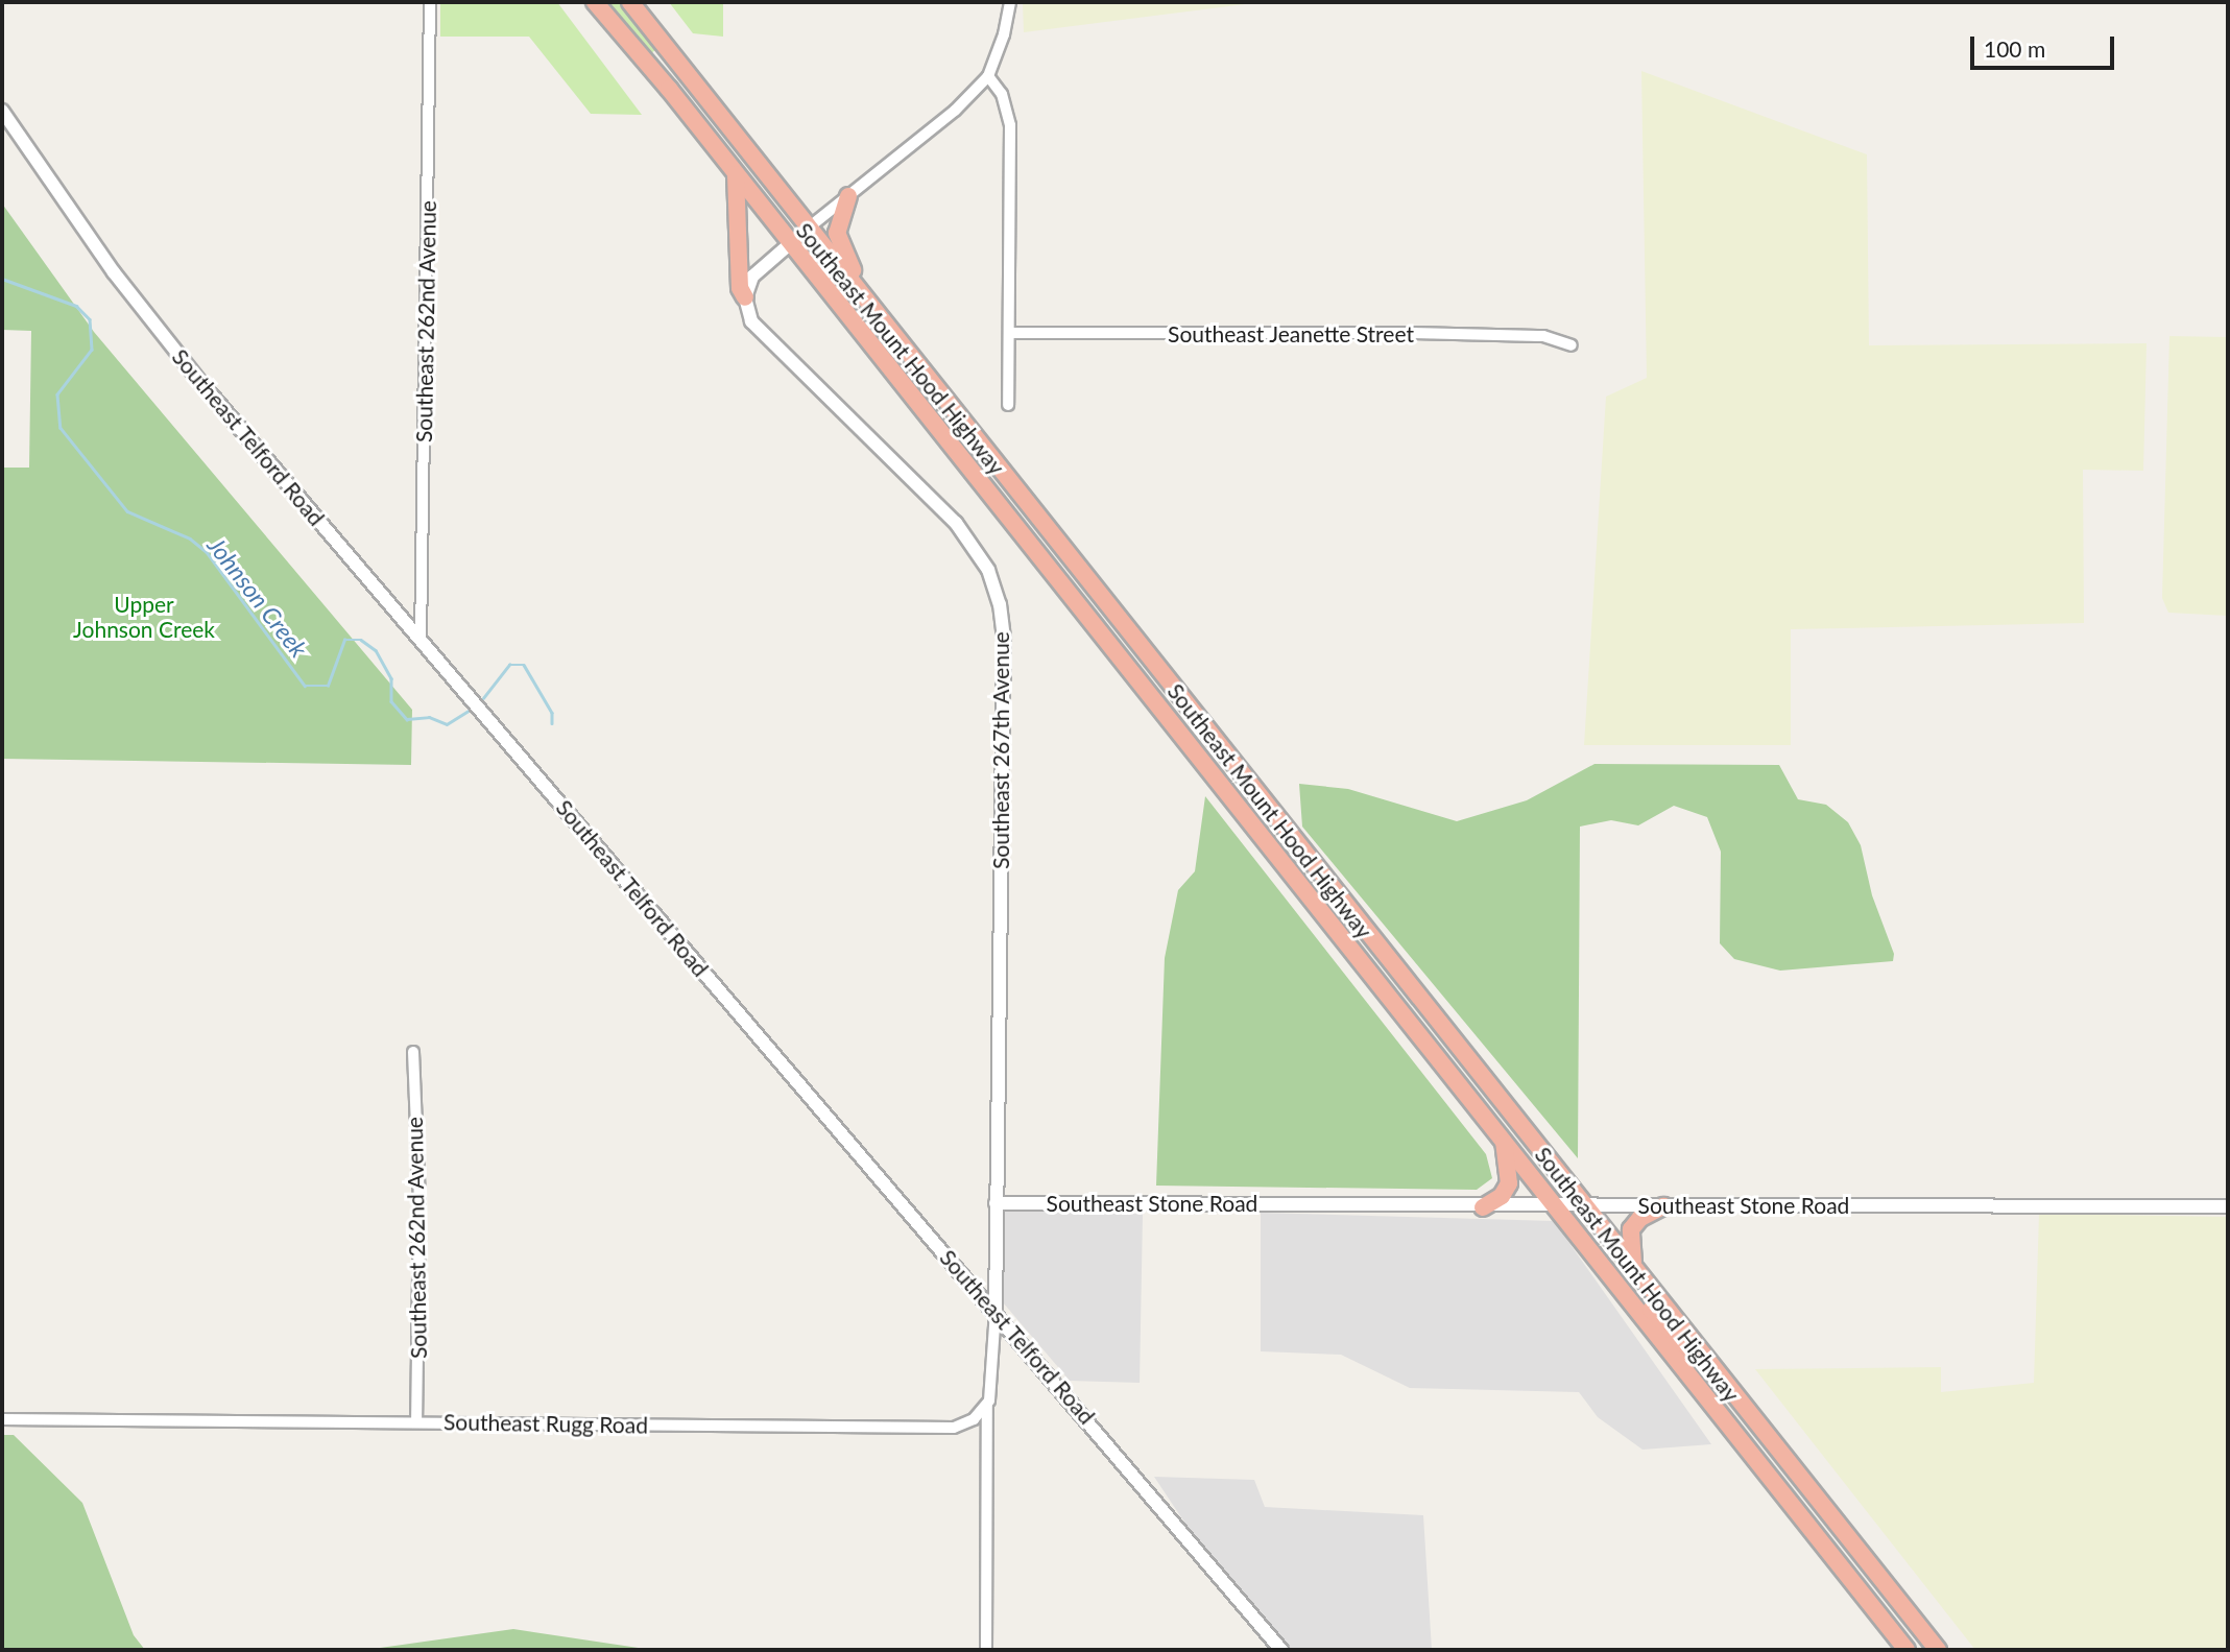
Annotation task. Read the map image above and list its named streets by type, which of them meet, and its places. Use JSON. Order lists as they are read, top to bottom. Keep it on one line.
{"streets":{"highway":["Southeast Mount Hood Highway"],"street":["Southeast 262nd Avenue","Southeast Jeanette Street","Southeast Telford Road","Southeast 267th Avenue","Southeast Stone Road","Southeast Rugg Road"]},"crossings":[["Southeast 262nd Avenue","Southeast Telford Road"],["Southeast 262nd Avenue","Southeast Rugg Road"],["Southeast Mount Hood Highway","Southeast Stone Road"],["Southeast Telford Road","Southeast 267th Avenue"],["Southeast 267th Avenue","Southeast Stone Road"]],"water":["Johnson Creek"],"parks":["Upper Johnson Creek"],"scale_bar":"100 m"}
